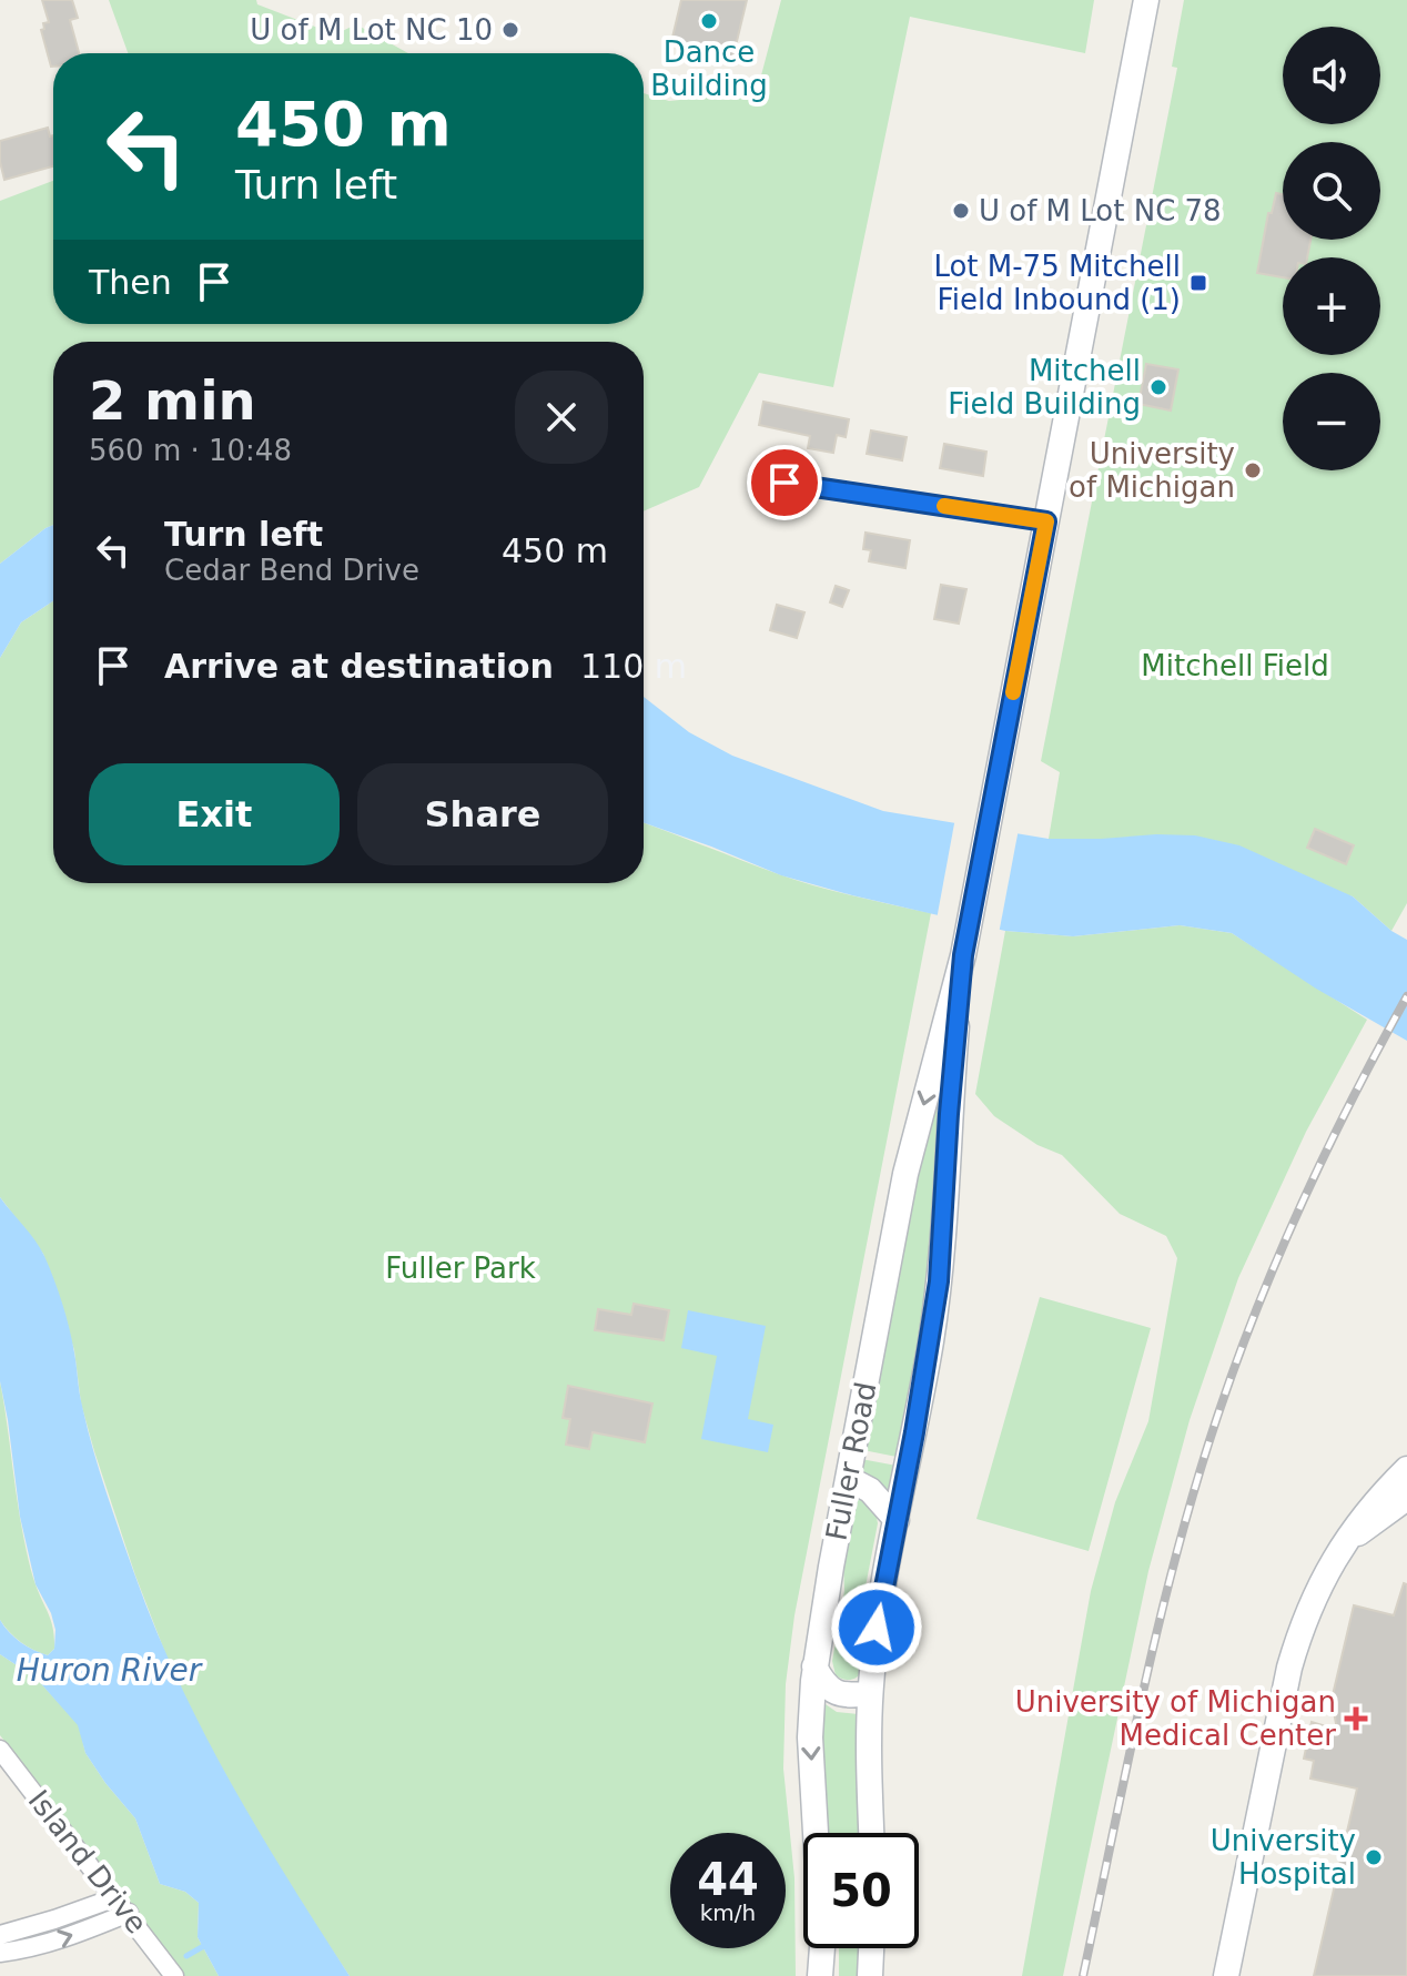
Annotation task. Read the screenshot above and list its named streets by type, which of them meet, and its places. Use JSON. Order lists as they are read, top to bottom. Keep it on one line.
{"streets":{"main road":["Fuller Road"],"street":["Island Drive"]},"water":["Huron River"],"parks":["Mitchell Field","Fuller Park"],"places":{"other":["Dance Building","U of M Lot NC 10","U of M Lot NC 78","Mitchell Field Building","University of Michigan","University Hospital"],"transit":["Lot M-75 Mitchell Field Inbound (1)"],"health":["University of Michigan Medical Center"]},"page":{"map_buttons":["+","−"],"turn":["450 m","Turn left"],"then":"Then","heading":["2 min","560 m · 10:48"],"list":[{"name":"Turn left","note":"Cedar Bend Drive","value":"450 m"},{"name":"Arrive at destination","value":"110 m"}],"buttons":["Exit","Share"],"speed":"44 km/h","limit":"50"}}
